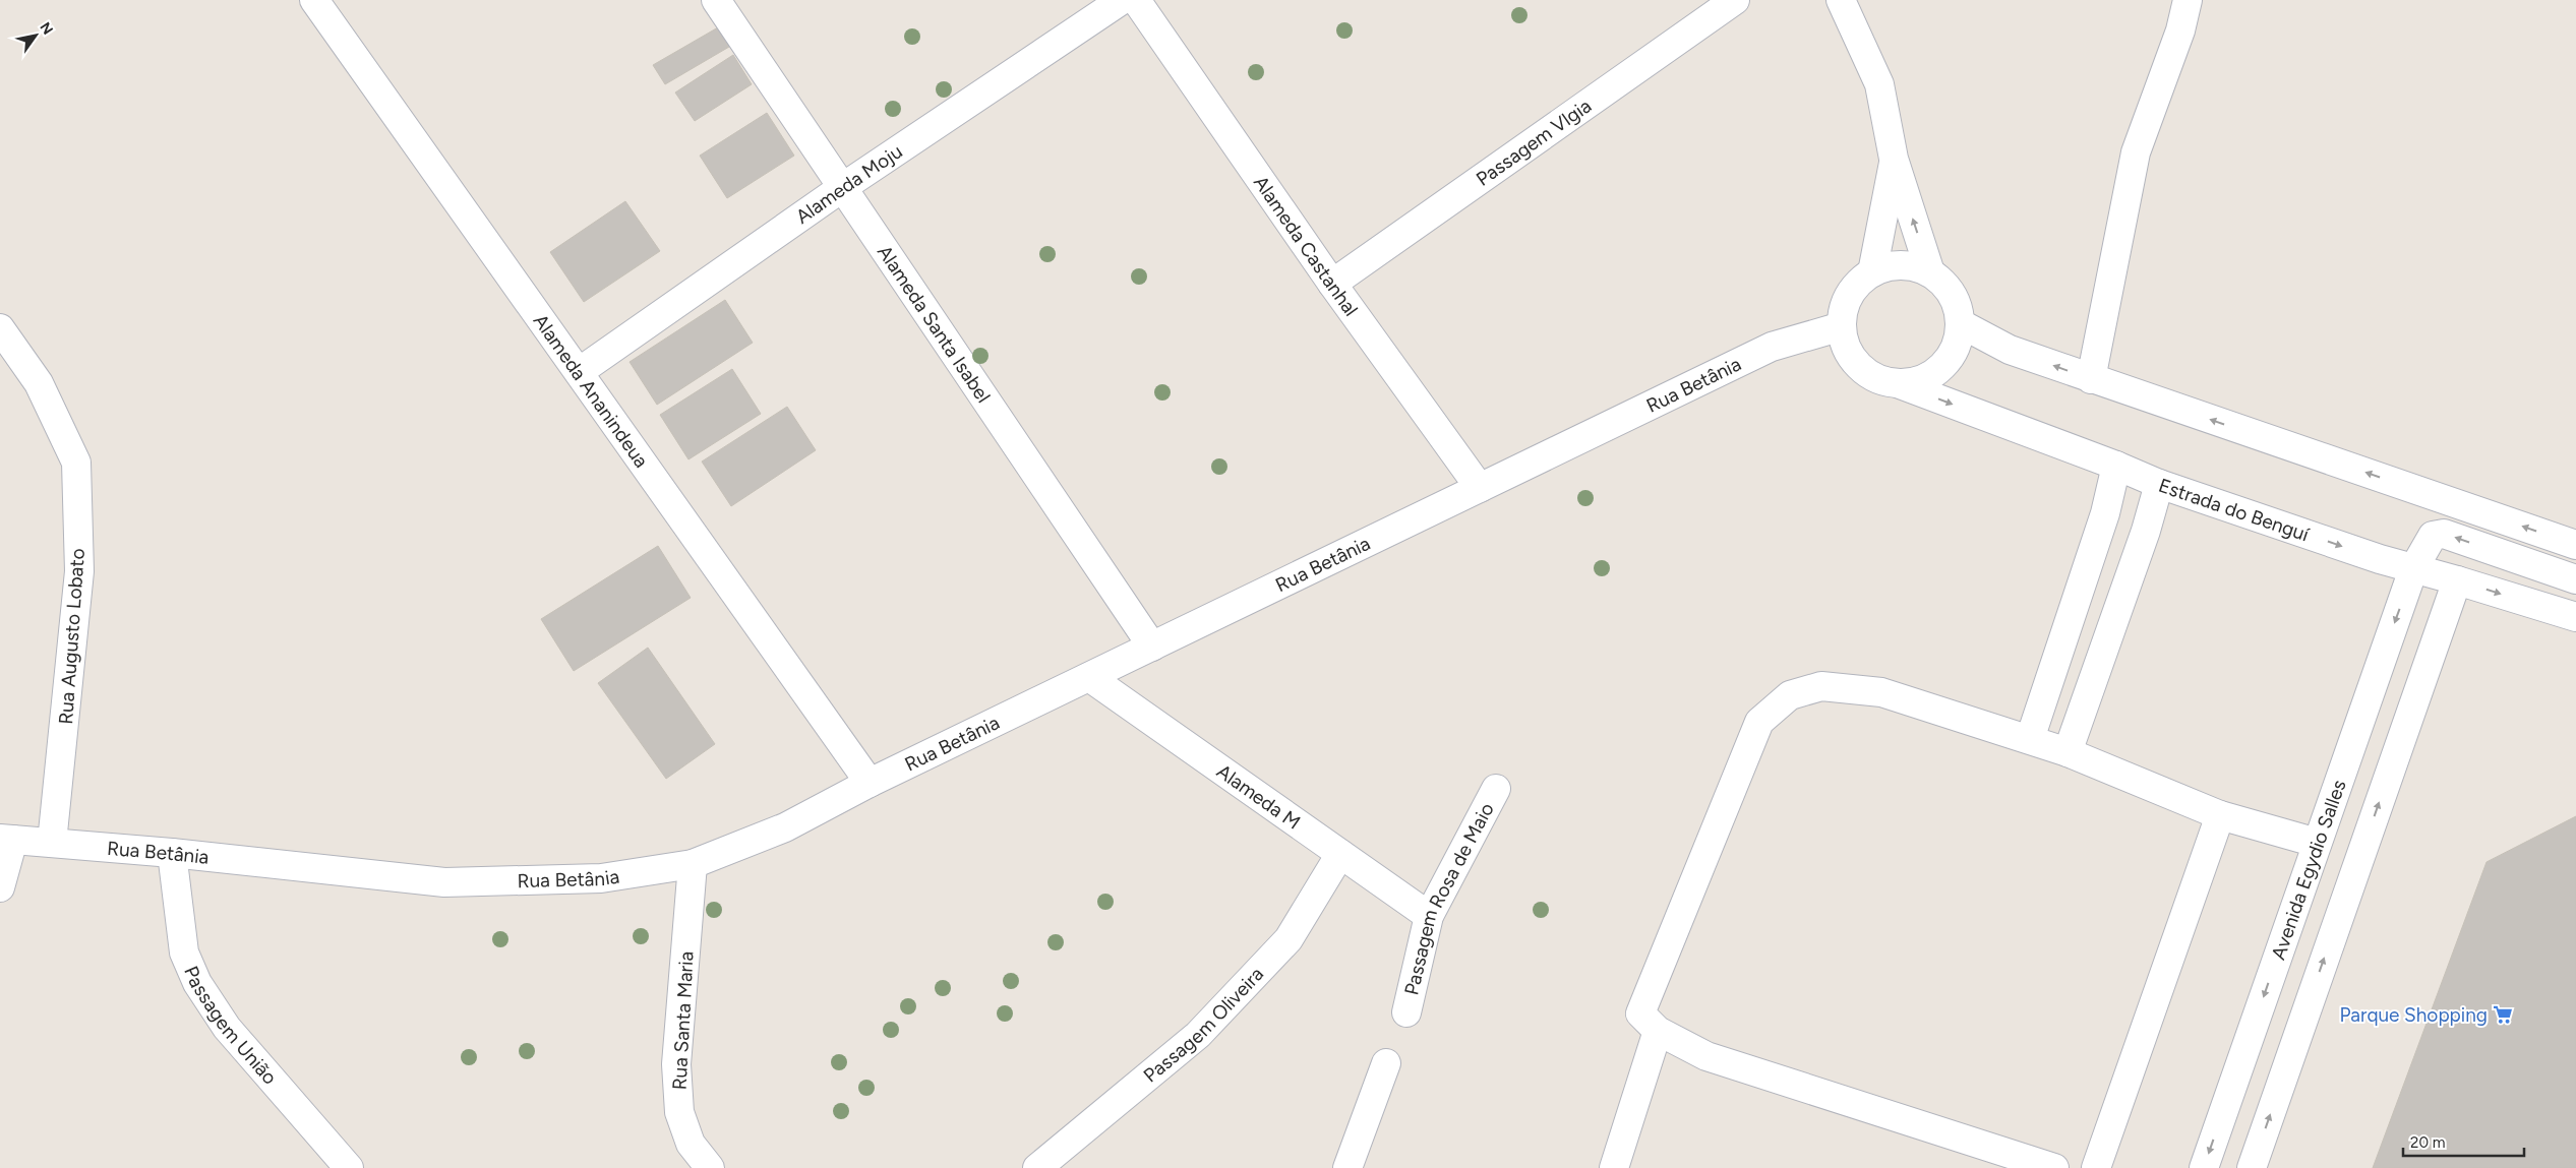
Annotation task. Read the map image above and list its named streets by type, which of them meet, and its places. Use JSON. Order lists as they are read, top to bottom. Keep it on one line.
{"streets":{"street":["Passagem Vlgia","Alameda Moju","Alameda Castanhal","Alameda Santa Isabel","Rua Betânia","Alameda Ananindeua","Estrada do Benguí","Rua Augusto Lobato","Alameda M","Avenida Egydio Salles","Passagem Rosa de Maio","Rua Santa Maria","Passagem União","Passagem Oliveira"]},"crossings":[["Passagem Vlgia","Alameda Castanhal"],["Alameda Moju","Alameda Santa Isabel"],["Alameda Moju","Alameda Ananindeua"],["Alameda Castanhal","Rua Betânia"],["Alameda Santa Isabel","Rua Betânia"],["Rua Betânia","Alameda Ananindeua"],["Rua Betânia","Estrada do Benguí"],["Rua Betânia","Rua Augusto Lobato"],["Rua Betânia","Alameda M"],["Rua Betânia","Rua Santa Maria"],["Rua Betânia","Passagem União"],["Estrada do Benguí","Avenida Egydio Salles"],["Alameda M","Passagem Rosa de Maio"],["Alameda M","Passagem Oliveira"]],"places":{"supermarket":["Parque Shopping"]},"scale_bar":"20 m","north":"top right"}
